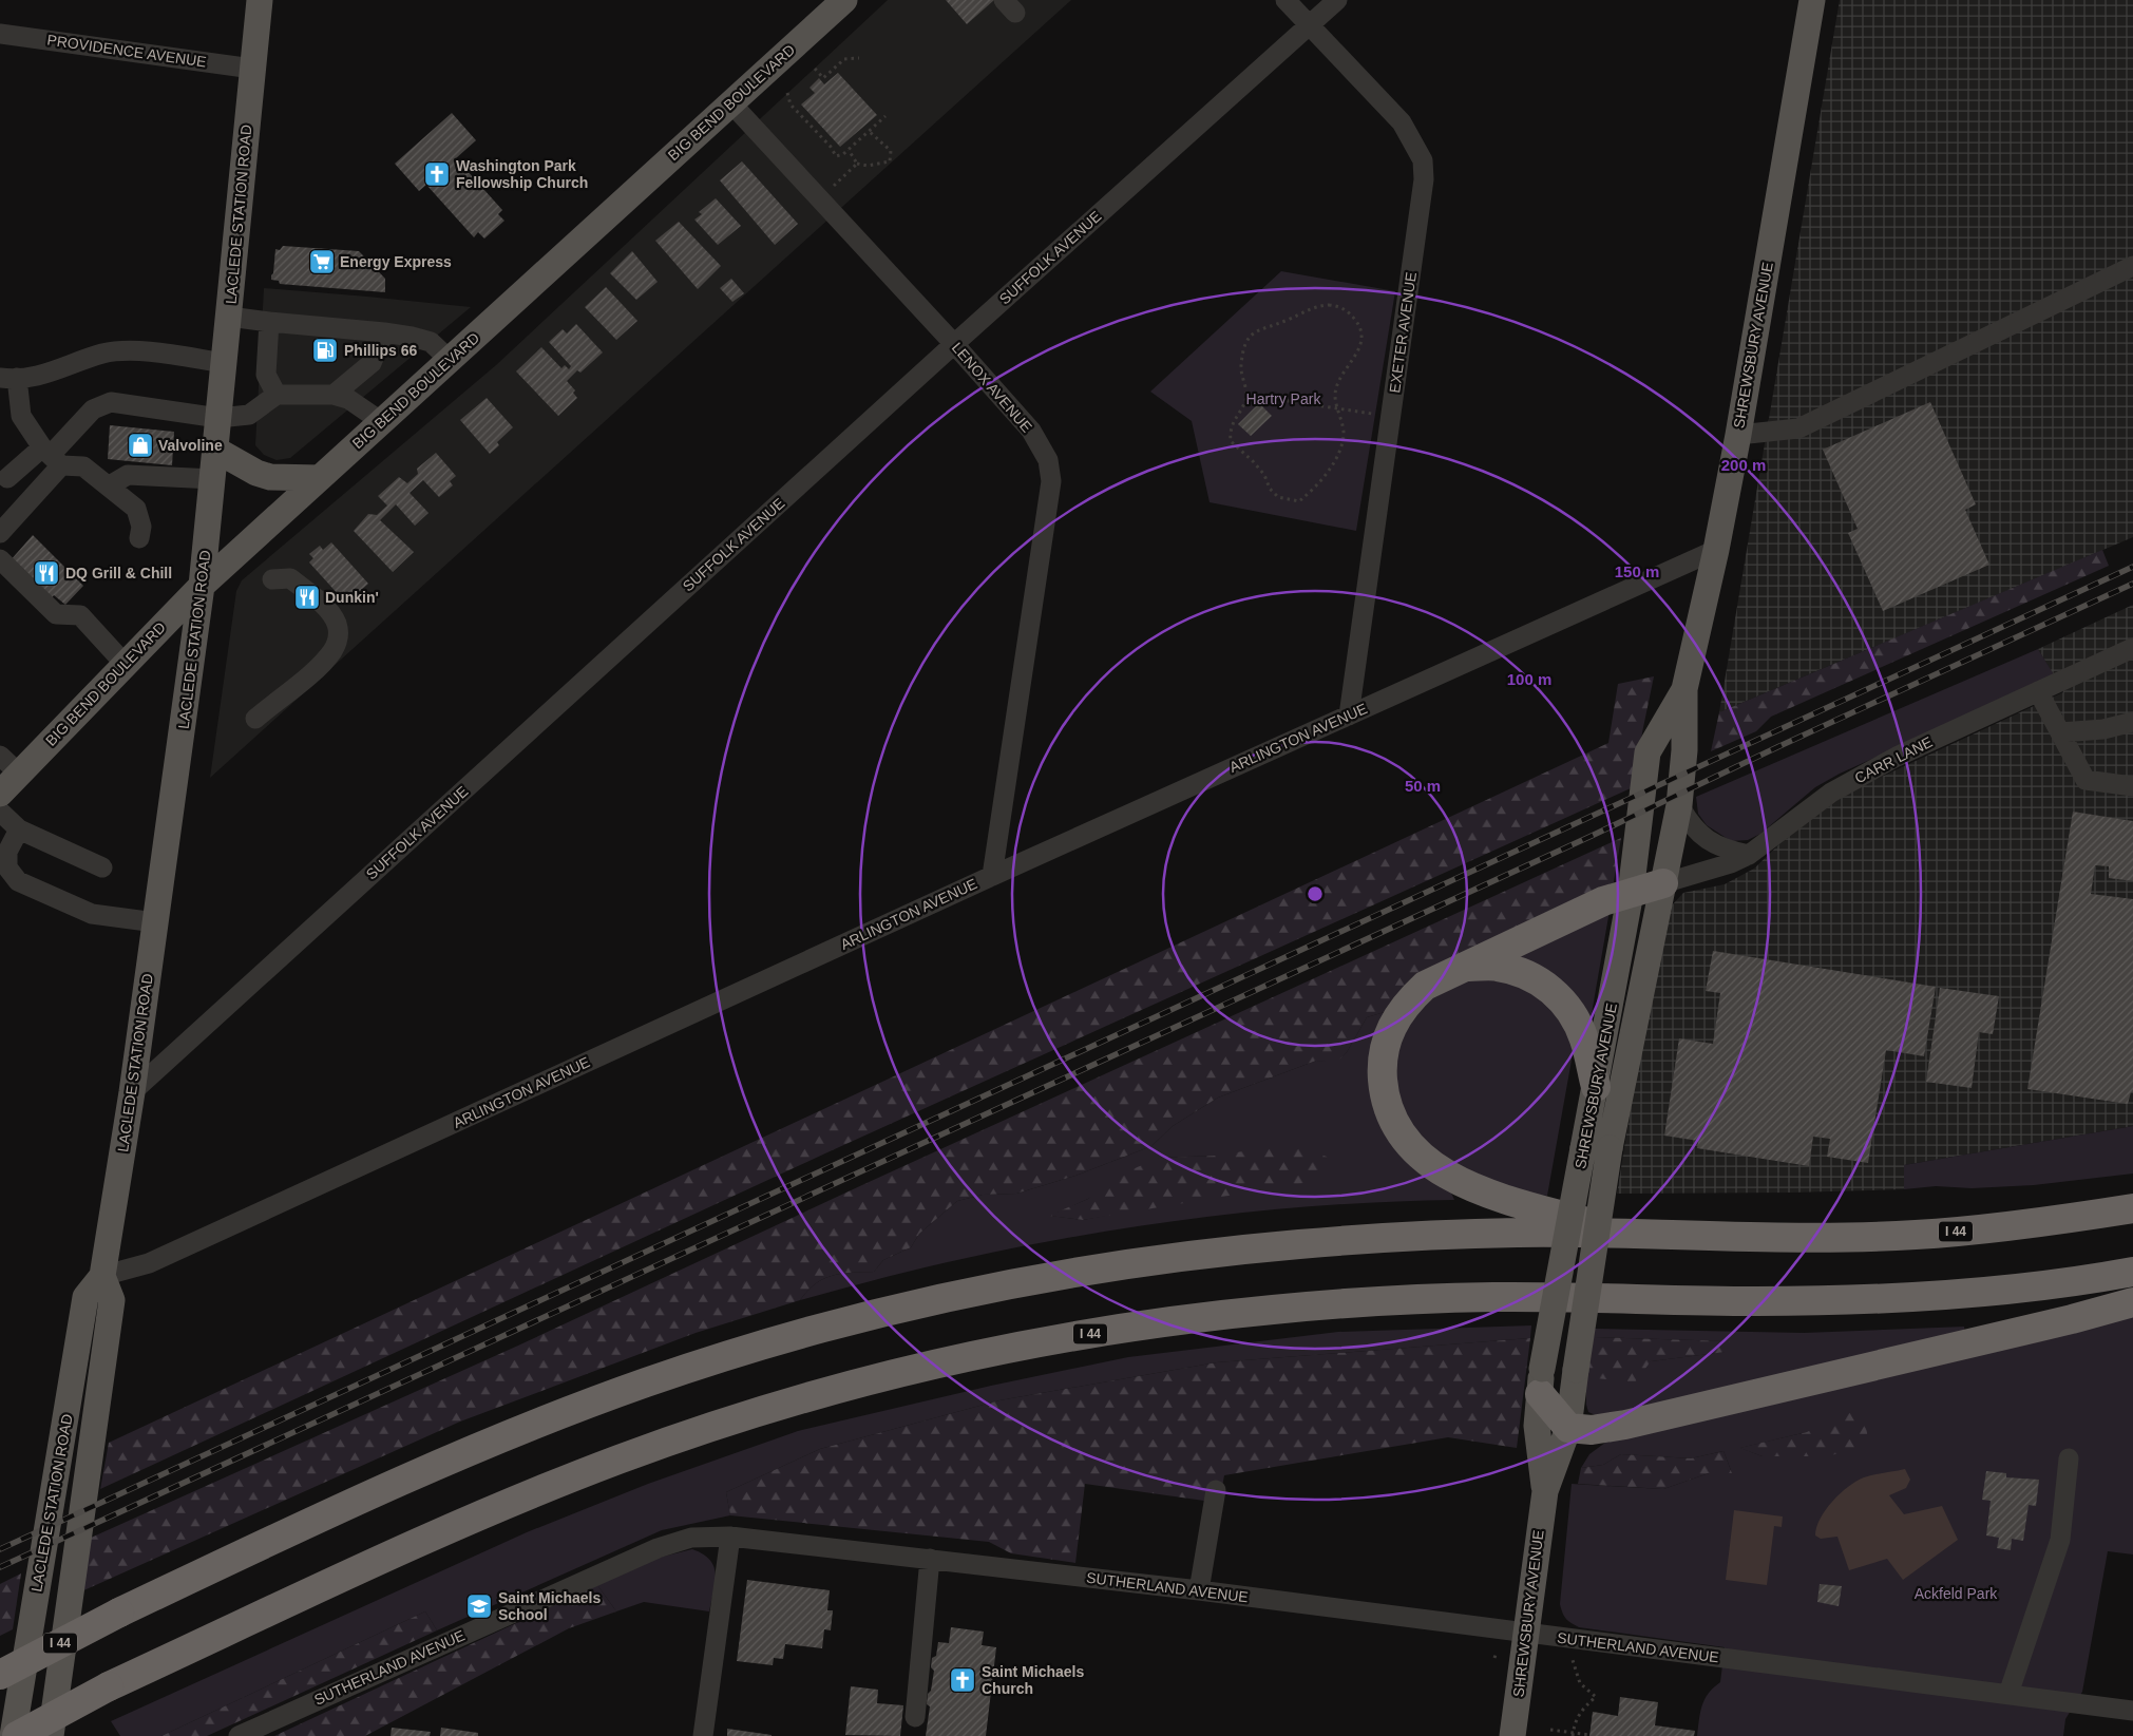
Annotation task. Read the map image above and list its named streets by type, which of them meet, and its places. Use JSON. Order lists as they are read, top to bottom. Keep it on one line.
{"streets":{"highway":["I 44"],"main road":["BIG BEND BOULEVARD","LACLEDE STATION ROAD","SHREWSBURY AVENUE"],"street":["PROVIDENCE AVENUE","SUFFOLK AVENUE","EXETER AVENUE","LENOX AVENUE","ARLINGTON AVENUE","CARR LANE","SUTHERLAND AVENUE"]},"crossings":[["PROVIDENCE AVENUE","LACLEDE STATION ROAD"],["BIG BEND BOULEVARD","LACLEDE STATION ROAD"],["BIG BEND BOULEVARD","LENOX AVENUE"],["LACLEDE STATION ROAD","SUFFOLK AVENUE"],["LACLEDE STATION ROAD","ARLINGTON AVENUE"],["SUFFOLK AVENUE","EXETER AVENUE"],["SUFFOLK AVENUE","LENOX AVENUE"],["EXETER AVENUE","ARLINGTON AVENUE"],["SHREWSBURY AVENUE","ARLINGTON AVENUE"],["SHREWSBURY AVENUE","CARR LANE"],["SHREWSBURY AVENUE","SUTHERLAND AVENUE"],["LENOX AVENUE","ARLINGTON AVENUE"]],"parks":["Hartry Park","Ackfeld Park"],"places":{"church":["Washington Park Fellowship Church","Saint Michaels Church"],"supermarket":["Energy Express"],"fuel station":["Phillips 66"],"shop":["Valvoline"],"restaurant":["DQ Grill & Chill","Dunkin'"],"school or university":["Saint Michaels School"]},"rings":["200 m","150 m","100 m","50 m"]}
